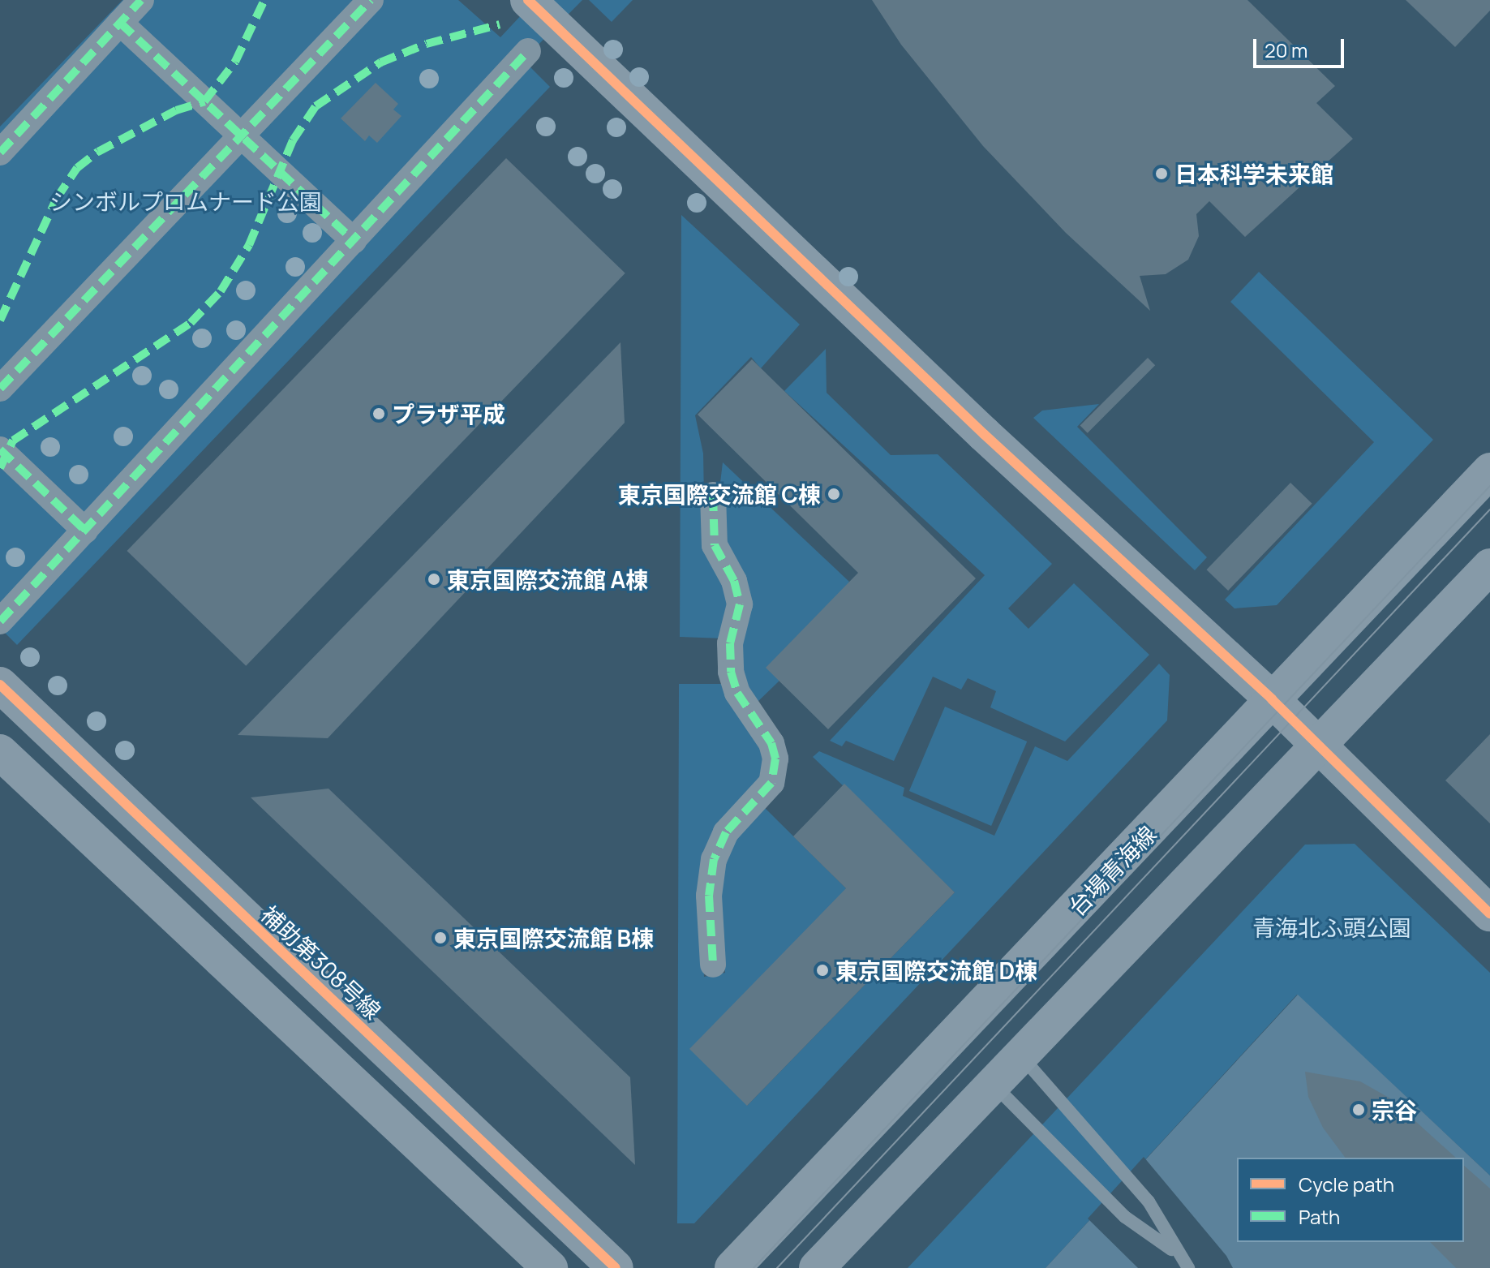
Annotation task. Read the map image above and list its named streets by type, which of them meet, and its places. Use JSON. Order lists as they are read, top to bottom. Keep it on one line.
{"streets":{"street":["台場青海線","補助第308号線"]},"parks":["シンボルプロムナード公園","青海北ふ頭公園"],"places":["日本科学未来館","プラザ平成","東京国際交流館 C棟","東京国際交流館 A棟","東京国際交流館 B棟","東京国際交流館 D棟","宗谷"],"legend":["Cycle path","Path"],"scale_bar":"20 m"}
